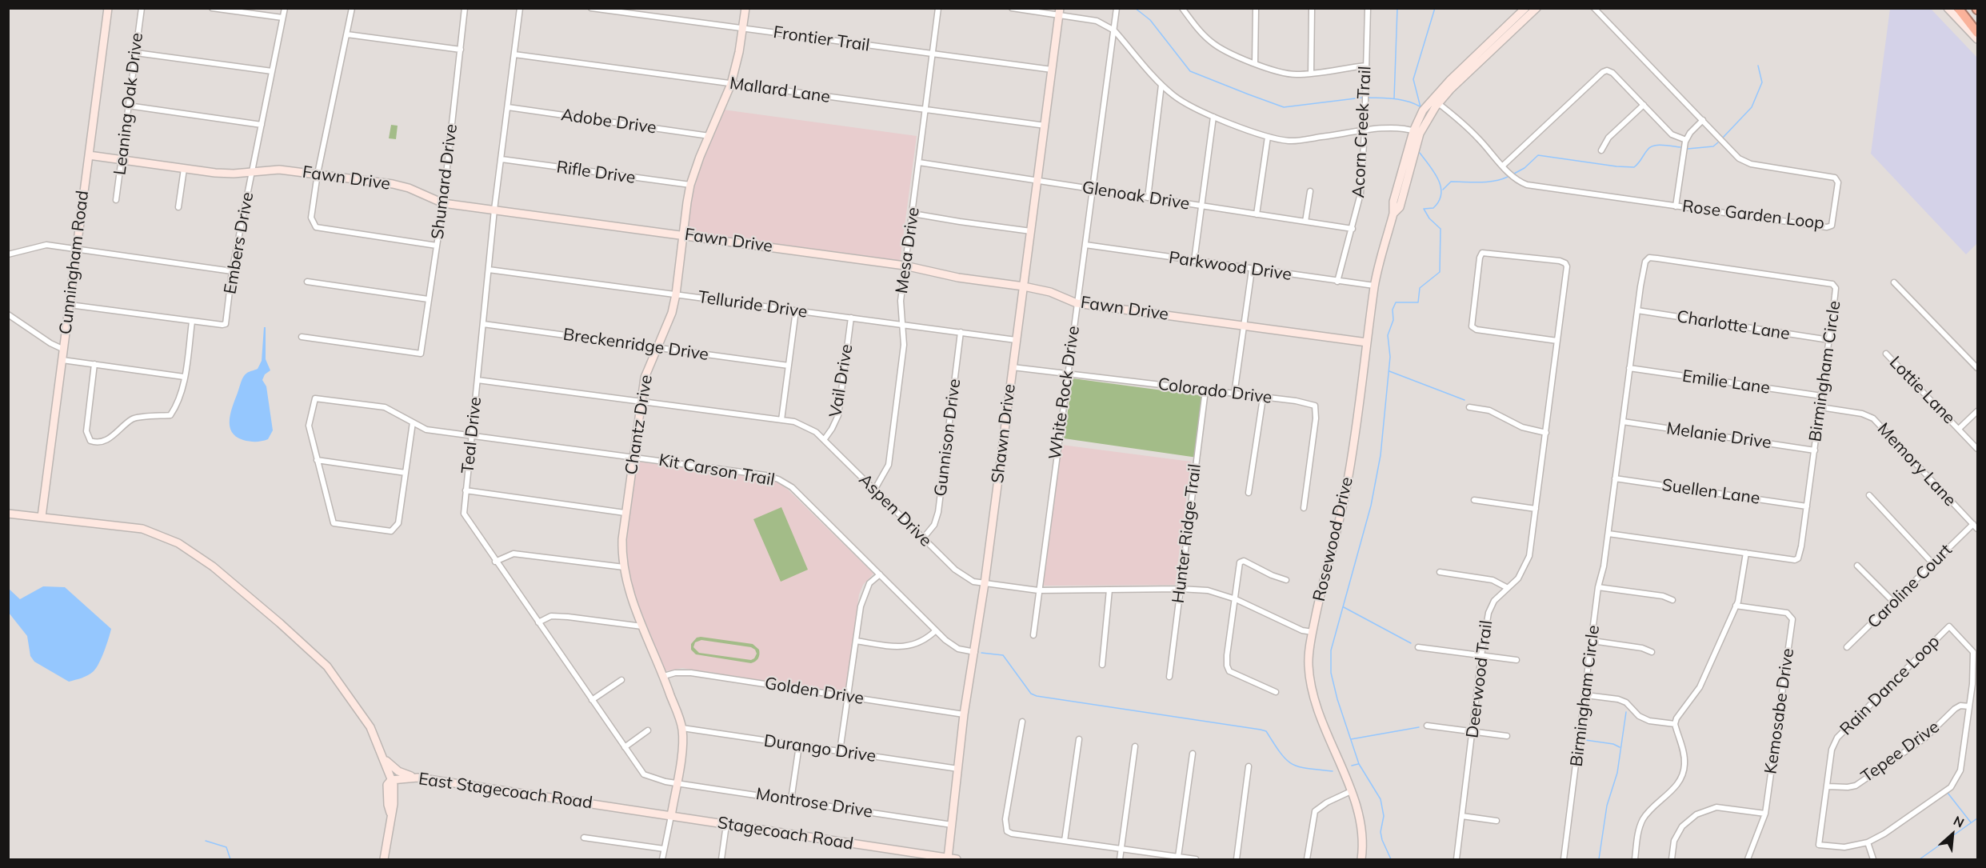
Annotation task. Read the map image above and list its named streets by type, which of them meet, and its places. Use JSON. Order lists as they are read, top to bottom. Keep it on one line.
{"streets":{"street":["Frontier Trail","Mallard Lane","Leaning Oak Drive","Adobe Drive","Acorn Creek Trail","Rifle Drive","Fawn Drive","Shumard Drive","Glenoak Drive","Rose Garden Loop","Embers Drive","Mesa Drive","Cunningham Road","Parkwood Drive","Telluride Drive","Charlotte Lane","Breckenridge Drive","Birmingham Circle","Vail Drive","Emilie Lane","Lottie Lane","Colorado Drive","White Rock Drive","Chantz Drive","Shawn Drive","Teal Drive","Melanie Drive","Gunnison Drive","Memory Lane","Kit Carson Trail","Suellen Lane","Aspen Drive","Hunter Ridge Trail","Rosewood Drive","Caroline Court","Deerwood Trail","Rain Dance Loop","Golden Drive","Kemosabe Drive","Durango Drive","Tepee Drive","East Stagecoach Road","Montrose Drive","Stagecoach Road"]},"crossings":[["Frontier Trail","Mesa Drive"],["Frontier Trail","Chantz Drive"],["Frontier Trail","Shawn Drive"],["Mallard Lane","Mesa Drive"],["Mallard Lane","Chantz Drive"],["Mallard Lane","Shawn Drive"],["Mallard Lane","Teal Drive"],["Leaning Oak Drive","Fawn Drive"],["Adobe Drive","Chantz Drive"],["Adobe Drive","Teal Drive"],["Acorn Creek Trail","Glenoak Drive"],["Acorn Creek Trail","Parkwood Drive"],["Rifle Drive","Chantz Drive"],["Rifle Drive","Teal Drive"],["Fawn Drive","Shumard Drive"],["Fawn Drive","Embers Drive"],["Fawn Drive","Mesa Drive"],["Fawn Drive","Cunningham Road"],["Fawn Drive","White Rock Drive"],["Fawn Drive","Chantz Drive"],["Fawn Drive","Shawn Drive"],["Fawn Drive","Teal Drive"],["Fawn Drive","Rosewood Drive"],["Glenoak Drive","Mesa Drive"],["Glenoak Drive","White Rock Drive"],["Glenoak Drive","Shawn Drive"],["Rose Garden Loop","Rosewood Drive"],["Embers Drive","Cunningham Road"],["Mesa Drive","Telluride Drive"],["Mesa Drive","Aspen Drive"],["Parkwood Drive","White Rock Drive"],["Parkwood Drive","Rosewood Drive"],["Telluride Drive","Vail Drive"],["Telluride Drive","Chantz Drive"],["Telluride Drive","Shawn Drive"],["Telluride Drive","Teal Drive"],["Telluride Drive","Gunnison Drive"],["Charlotte Lane","Birmingham Circle"],["Breckenridge Drive","Chantz Drive"],["Breckenridge Drive","Teal Drive"],["Birmingham Circle","Emilie Lane"],["Birmingham Circle","Melanie Drive"],["Birmingham Circle","Memory Lane"],["Birmingham Circle","Suellen Lane"],["Vail Drive","Aspen Drive"],["Colorado Drive","White Rock Drive"],["Colorado Drive","Shawn Drive"],["Colorado Drive","Hunter Ridge Trail"],["White Rock Drive","Aspen Drive"],["Chantz Drive","Teal Drive"],["Chantz Drive","Kit Carson Trail"],["Chantz Drive","Aspen Drive"],["Chantz Drive","Golden Drive"],["Chantz Drive","Durango Drive"],["Chantz Drive","East Stagecoach Road"],["Chantz Drive","Montrose Drive"],["Chantz Drive","Stagecoach Road"],["Shawn Drive","Kit Carson Trail"],["Shawn Drive","Aspen Drive"],["Shawn Drive","Golden Drive"],["Shawn Drive","Durango Drive"],["Shawn Drive","Montrose Drive"],["Shawn Drive","Stagecoach Road"],["Teal Drive","Kit Carson Trail"],["Teal Drive","Aspen Drive"],["Teal Drive","Montrose Drive"],["Gunnison Drive","Aspen Drive"],["Memory Lane","Caroline Court"],["Aspen Drive","Hunter Ridge Trail"],["Aspen Drive","Rosewood Drive"],["Rain Dance Loop","Tepee Drive"],["East Stagecoach Road","Stagecoach Road"]],"north":"top right"}
